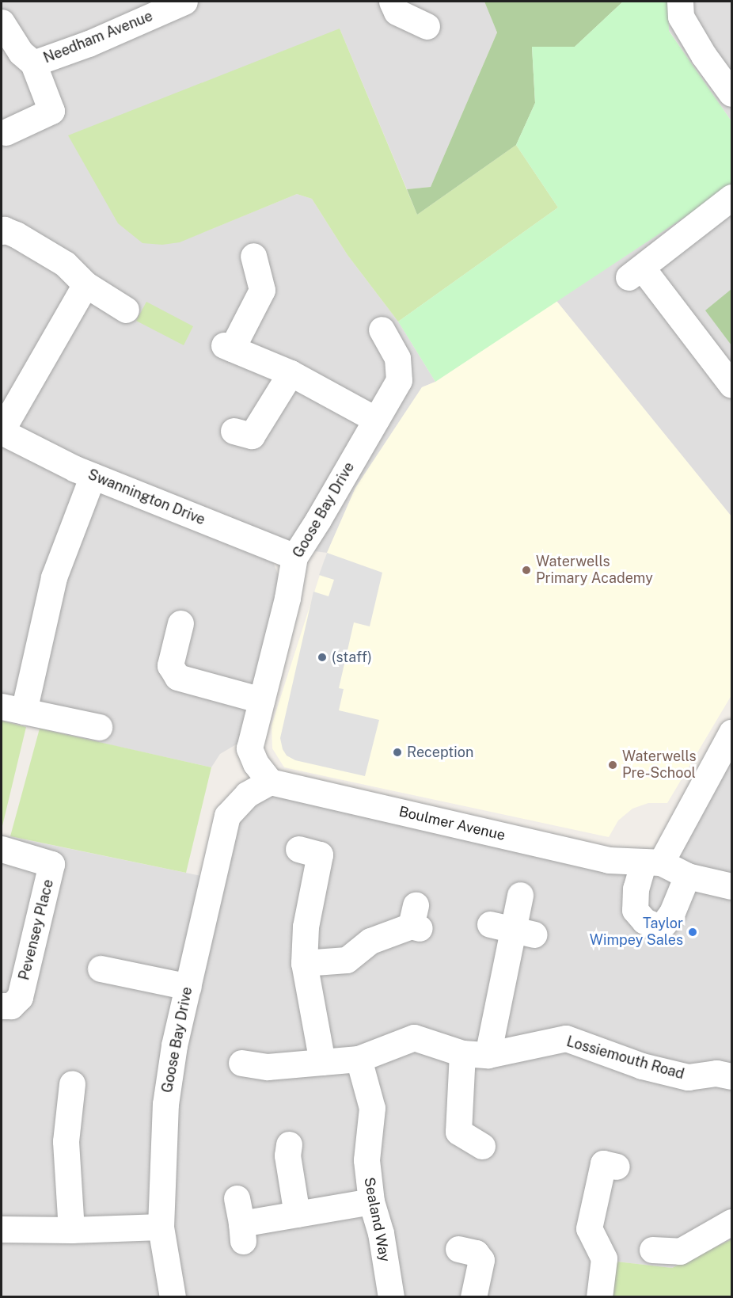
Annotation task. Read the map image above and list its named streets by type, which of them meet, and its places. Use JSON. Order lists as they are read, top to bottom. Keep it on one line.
{"streets":{"street":["Needham Avenue","Swannington Drive","Goose Bay Drive","Boulmer Avenue","Pevensey Place","Lossiemouth Road","Sealand Way"]},"crossings":[["Swannington Drive","Goose Bay Drive"],["Goose Bay Drive","Boulmer Avenue"],["Lossiemouth Road","Sealand Way"]],"places":["Waterwells Primary Academy","(staff)","Reception","Waterwells Pre-School","Taylor Wimpey Sales"]}
